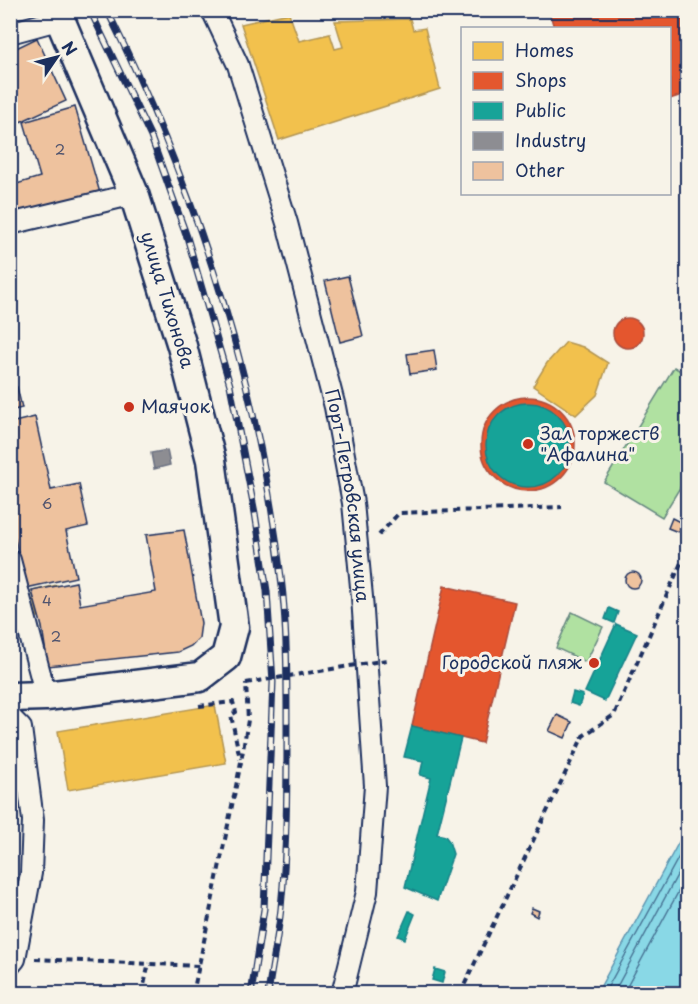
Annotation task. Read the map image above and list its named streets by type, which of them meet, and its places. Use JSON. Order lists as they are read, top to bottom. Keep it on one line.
{"streets":{"street":["улица Тихонова","Порт-Петровская улица"]},"places":["Маячок","Зал торжеств \"Афалина\"","Городской пляж"],"house_numbers":["2","6","4","2"],"legend":["Homes","Shops","Public","Industry","Other"],"north":"top right"}
